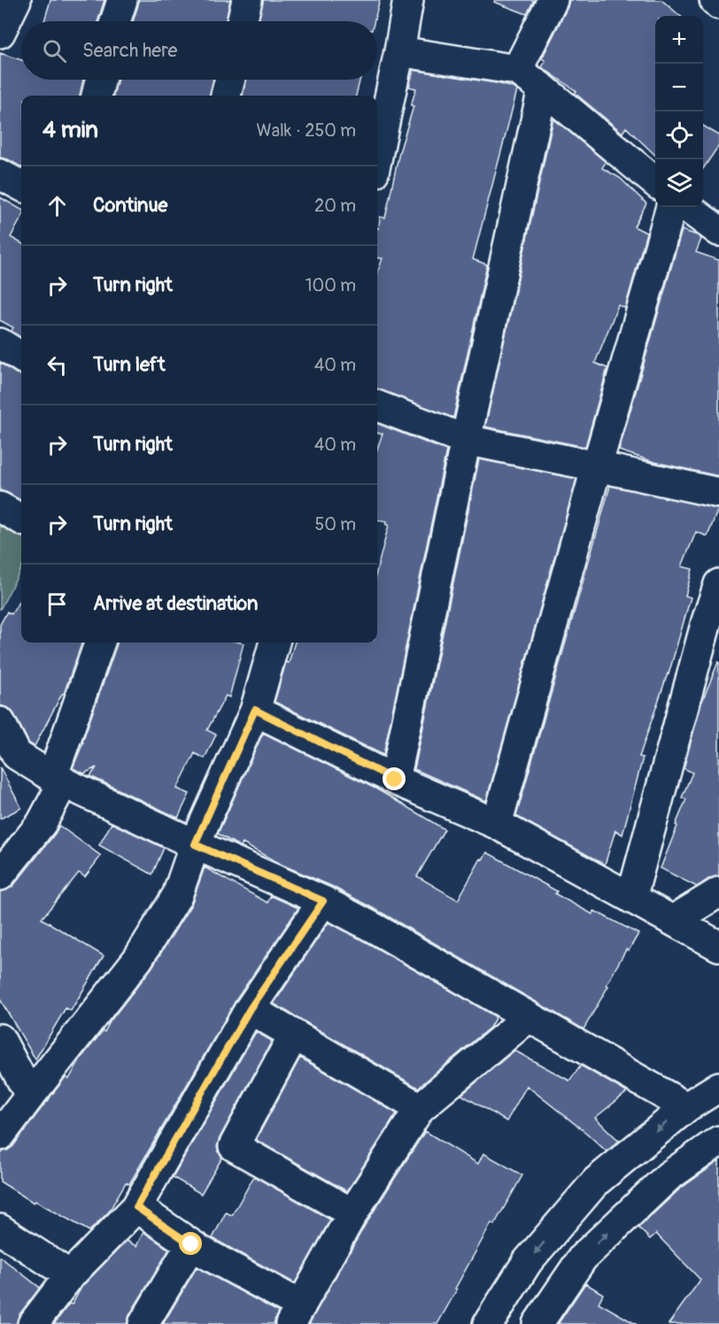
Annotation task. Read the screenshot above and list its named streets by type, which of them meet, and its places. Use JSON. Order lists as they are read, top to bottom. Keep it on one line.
{"page":{"map_buttons":["+","−"],"search":"Search here","heading":["4 min","Walk · 250 m"],"list":[["Continue","20 m"],["Turn right","100 m"],["Turn left","40 m"],["Turn right","40 m"],["Turn right","50 m"],"Arrive at destination"]}}
